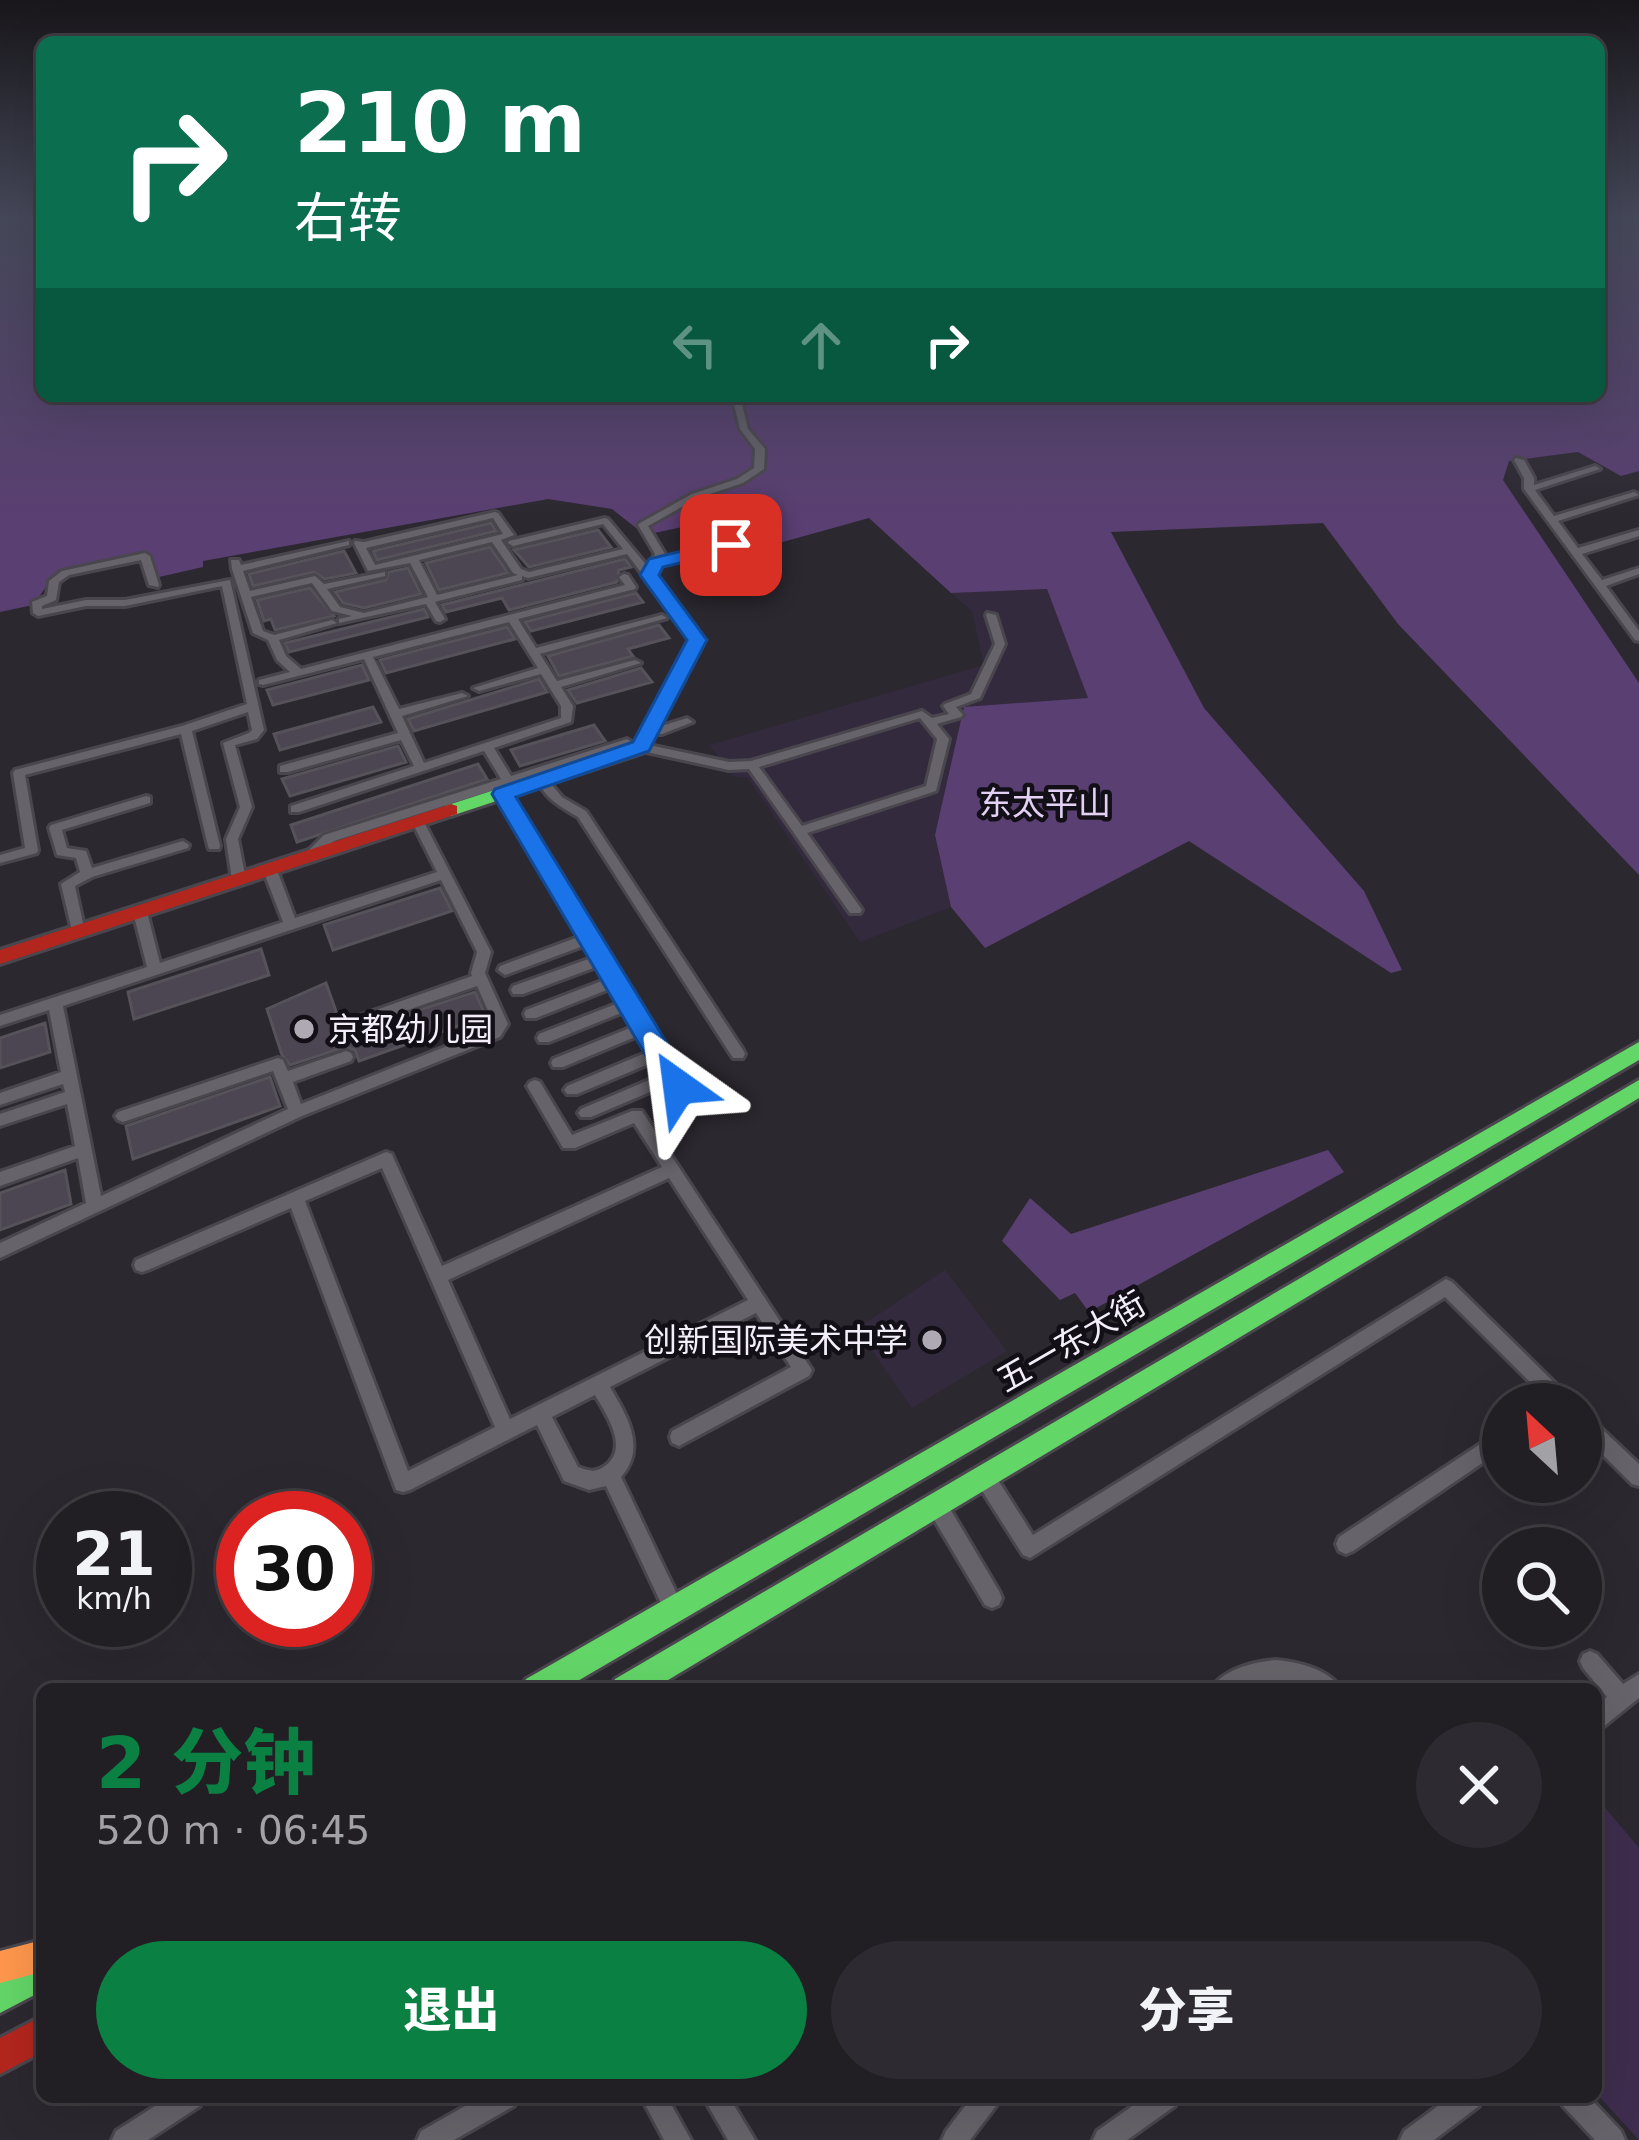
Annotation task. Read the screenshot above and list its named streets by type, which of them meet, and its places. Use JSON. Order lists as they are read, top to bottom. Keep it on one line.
{"streets":{"main road":["五一东大街"]},"parks":["东太平山"],"places":["京都幼儿园","创新国际美术中学"],"north":"top left","page":{"turn":["210 m","右转"],"speed":"21 km/h","limit":"30","heading":["2 分钟","520 m · 06:45"],"buttons":["退出","分享"]}}
